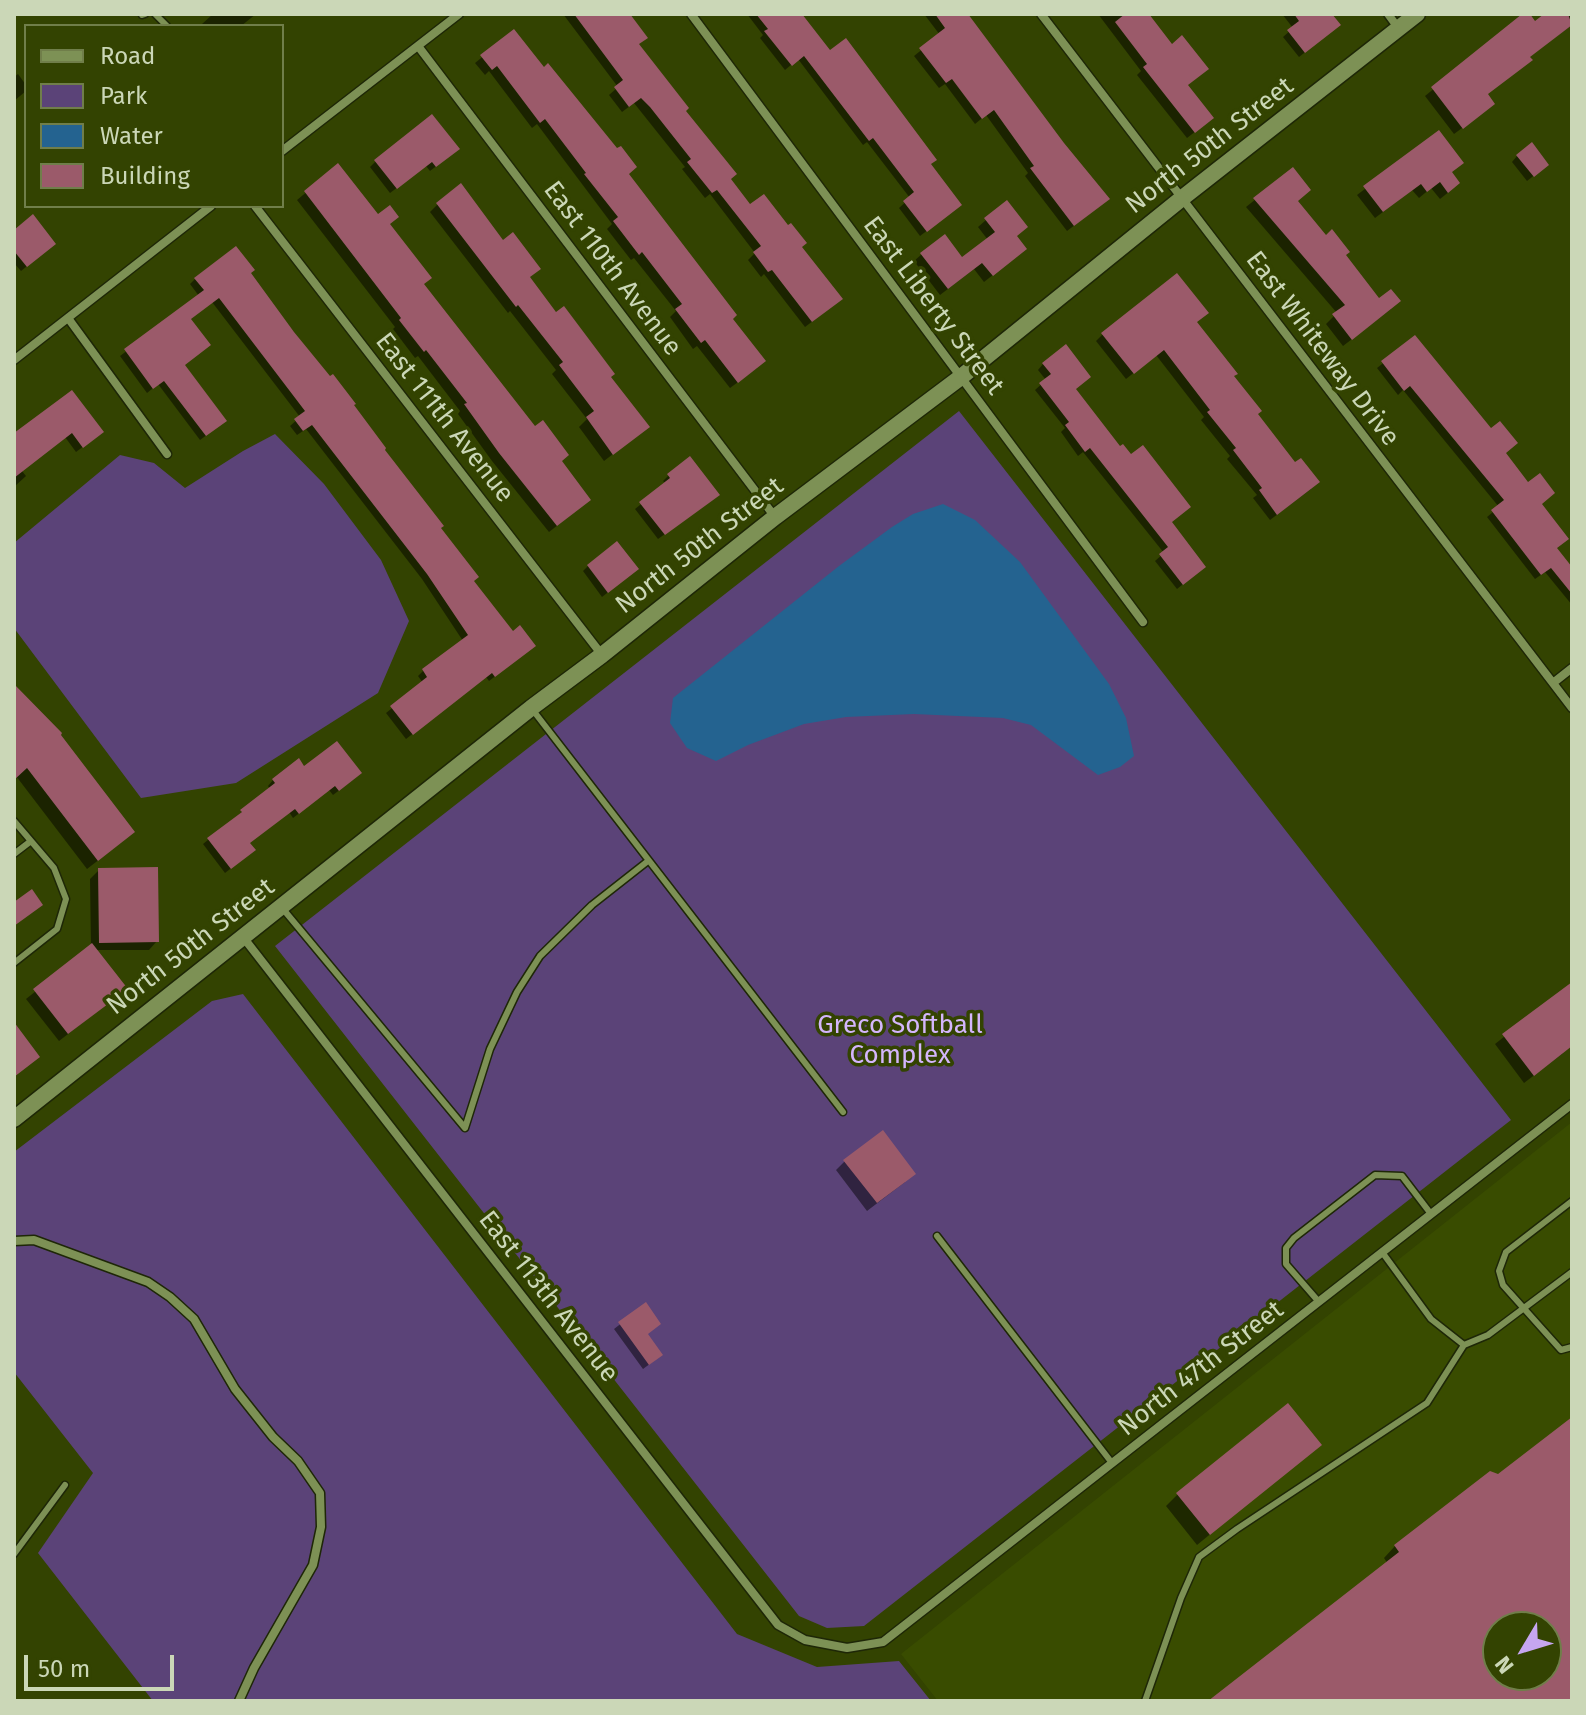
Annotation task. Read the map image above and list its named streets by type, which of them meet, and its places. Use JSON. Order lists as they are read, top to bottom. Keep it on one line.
{"streets":{"street":["North 50th Street","East 110th Avenue","East Liberty Street","East Whiteway Drive","East 111th Avenue","East 113th Avenue","North 47th Street"]},"crossings":[["North 50th Street","East 110th Avenue"],["North 50th Street","East Liberty Street"],["North 50th Street","East Whiteway Drive"],["North 50th Street","East 111th Avenue"],["North 50th Street","East 113th Avenue"],["East 113th Avenue","North 47th Street"]],"parks":["Greco Softball Complex"],"legend":["Road","Park","Water","Building"],"scale_bar":"50 m","north":"bottom left"}
